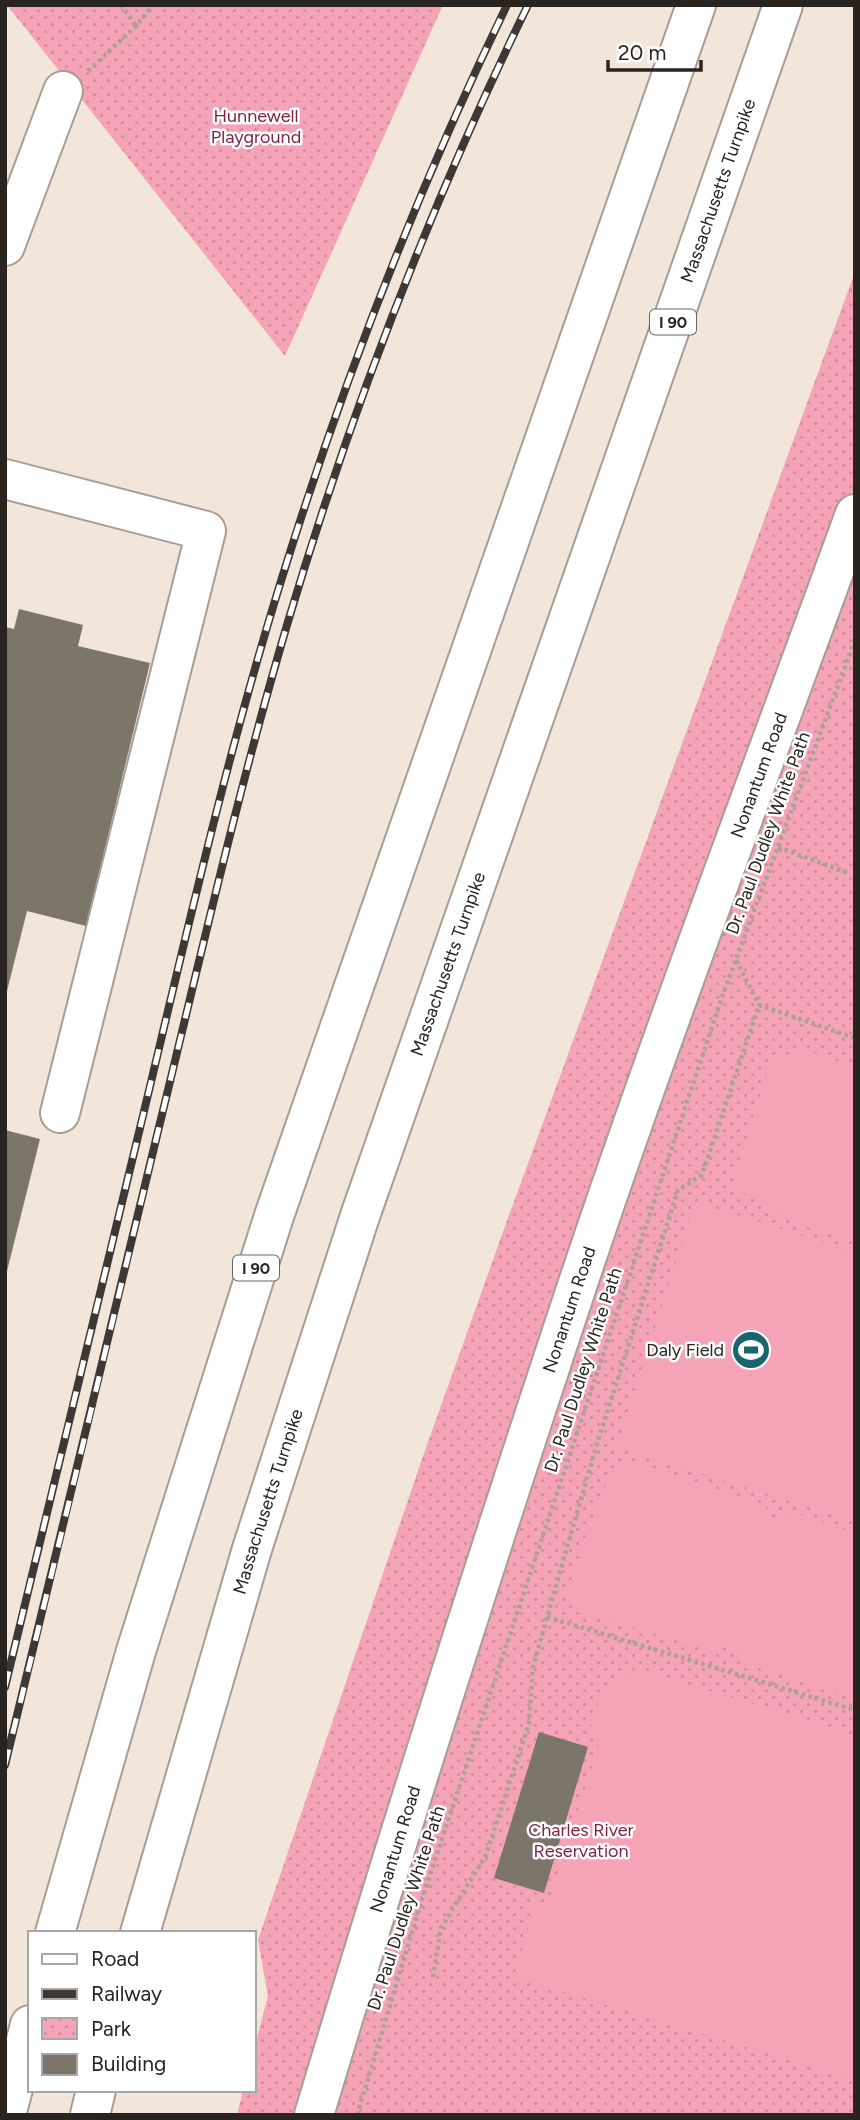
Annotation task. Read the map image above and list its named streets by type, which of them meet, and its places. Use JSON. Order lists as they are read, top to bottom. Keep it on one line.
{"streets":{"main road":["Massachusetts Turnpike","I 90","Nonantum Road"],"path":["Dr. Paul Dudley White Path"]},"parks":["Hunnewell Playground","Charles River Reservation"],"places":{"sports":["Daly Field"]},"legend":["Road","Railway","Park","Building"],"scale_bar":"20 m"}
